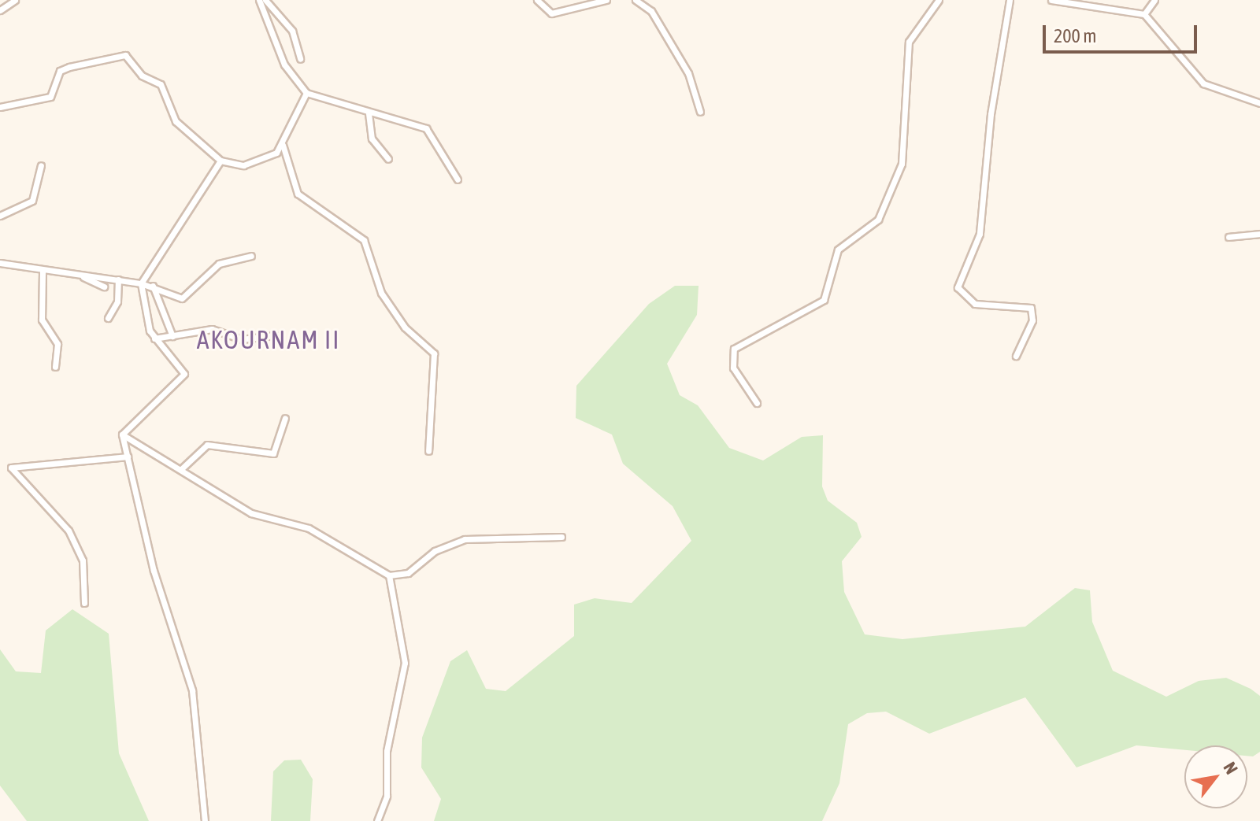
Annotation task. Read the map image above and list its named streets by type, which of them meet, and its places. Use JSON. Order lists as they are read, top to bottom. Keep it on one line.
{"districts":["AKOURNAM II"],"scale_bar":"200 m","north":"top right"}
